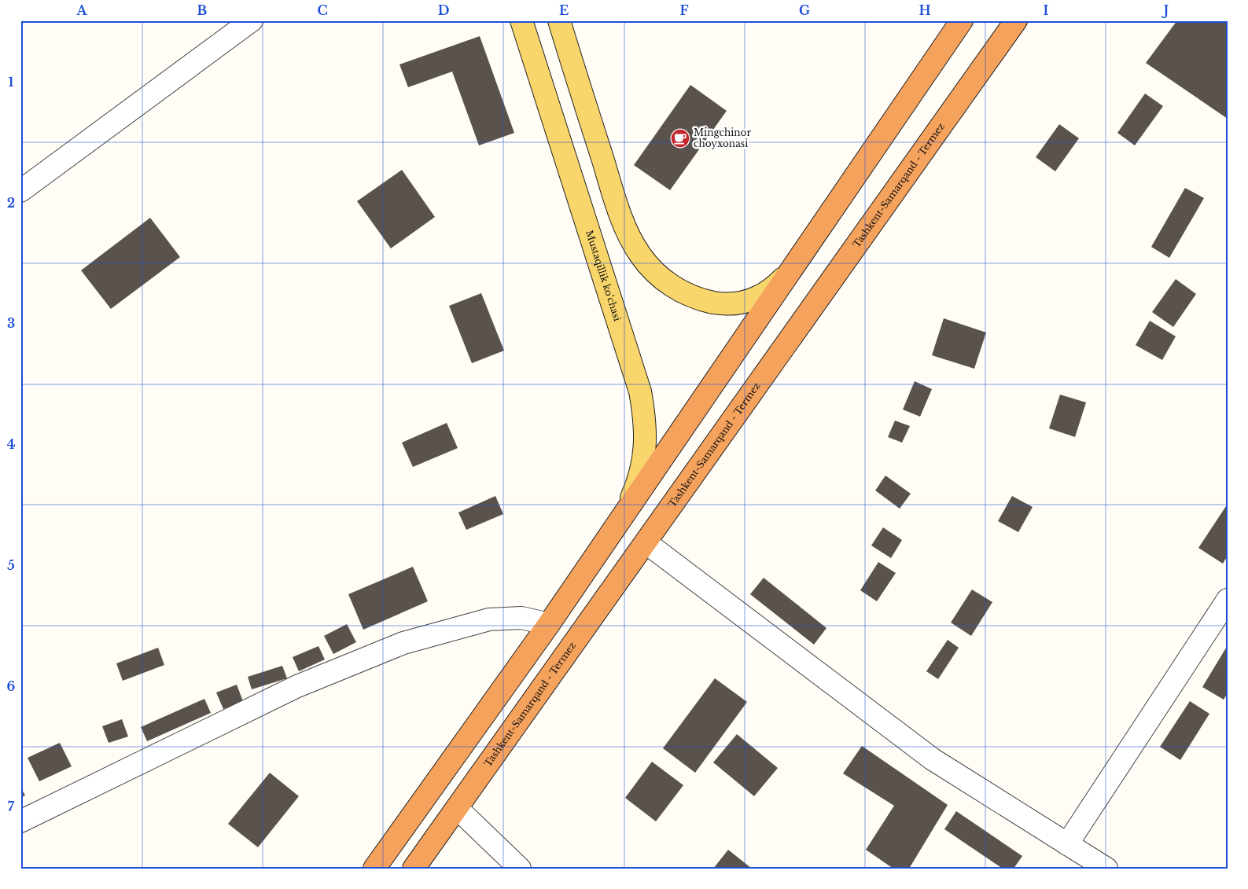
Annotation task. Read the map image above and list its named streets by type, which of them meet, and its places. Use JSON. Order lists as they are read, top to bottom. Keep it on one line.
{"streets":{"highway":["Tashkent-Samarqand - Termez"],"main road":["Mustaqillik ko’chasi"]},"places":{"cafe":["Mingchinor choyxonasi"]},"grid":{"columns":["A","B","C","D","E","F","G","H","I","J"],"rows":["1","2","3","4","5","6","7"]}}
